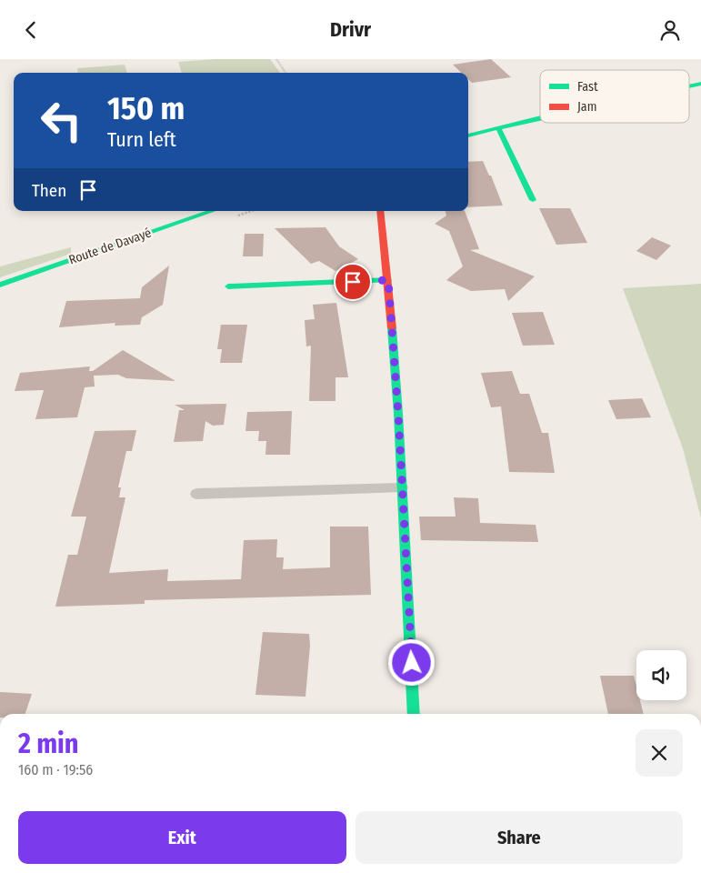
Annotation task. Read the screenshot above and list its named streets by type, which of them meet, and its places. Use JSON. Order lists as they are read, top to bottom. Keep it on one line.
{"streets":{"street":["Route de Davayé"]},"legend":["Fast","Jam"],"page":{"header":"Drivr","turn":["150 m","Turn left"],"then":"Then","heading":["2 min","160 m · 19:56"],"buttons":["Exit","Share"]}}
